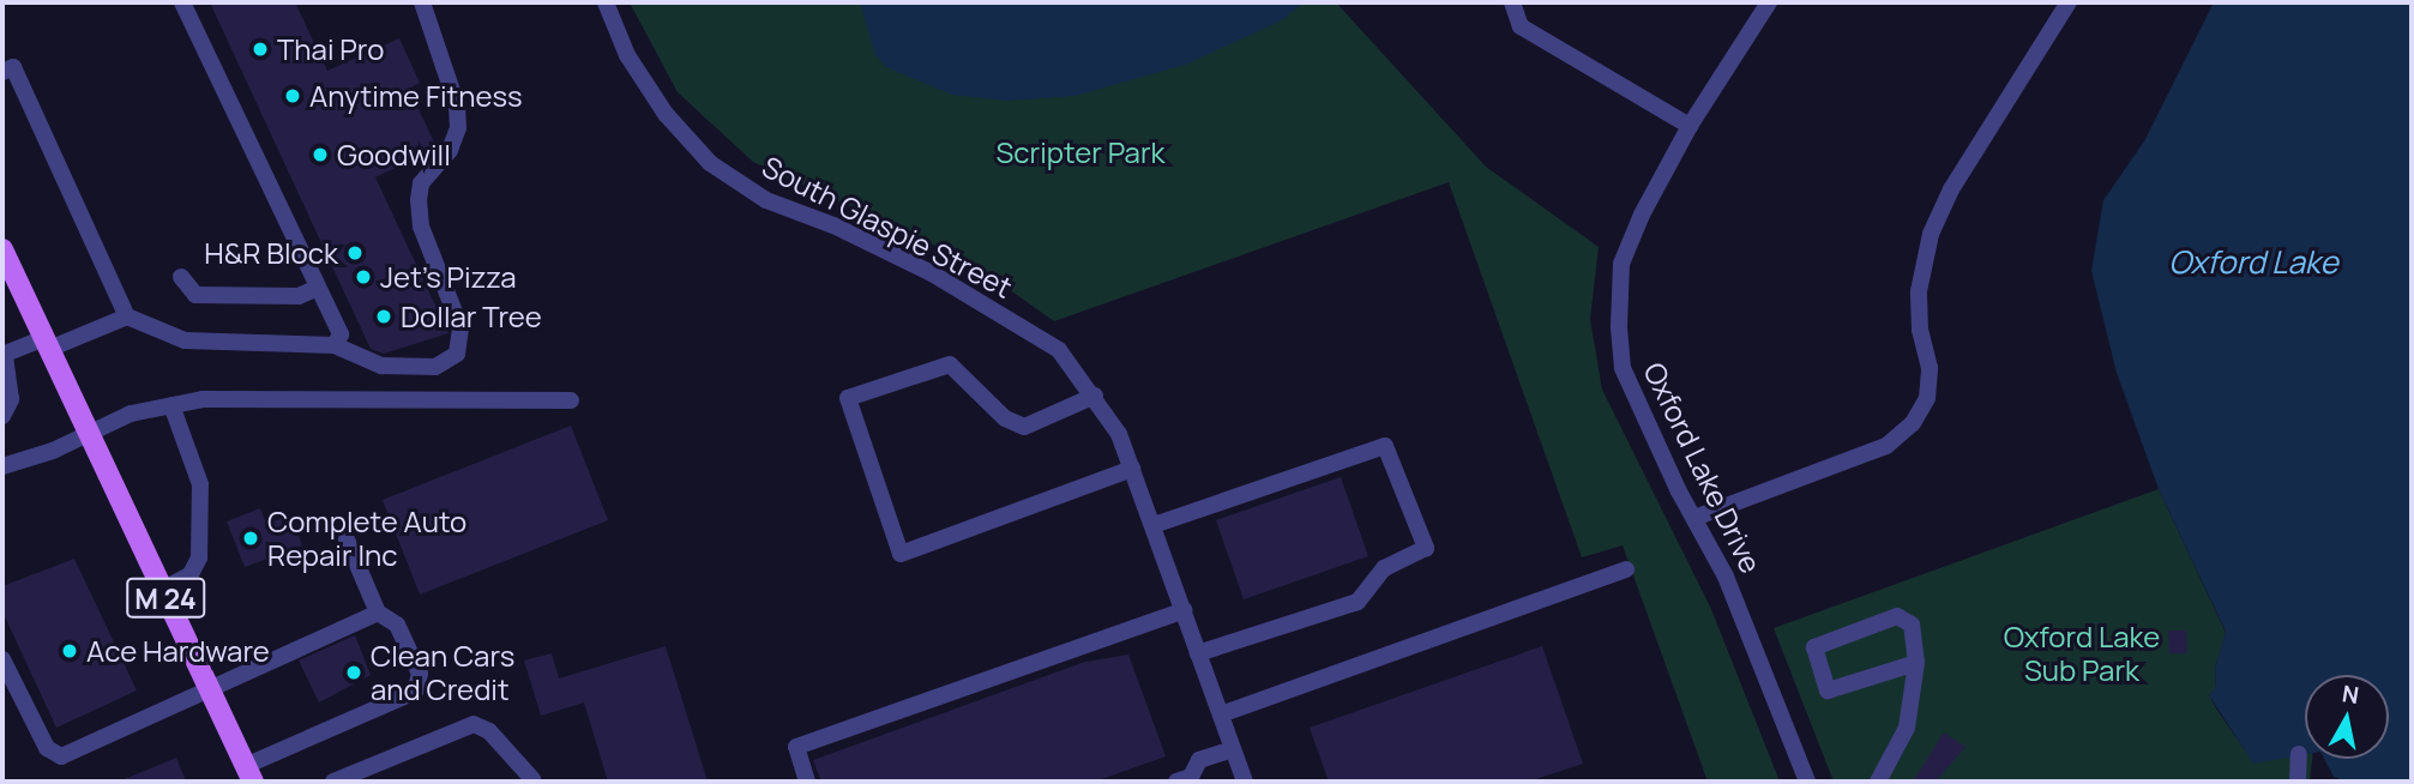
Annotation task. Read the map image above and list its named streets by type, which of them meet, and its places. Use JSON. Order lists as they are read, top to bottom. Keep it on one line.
{"streets":{"main road":["M 24"],"street":["South Glaspie Street","Oxford Lake Drive"]},"water":["Oxford Lake"],"parks":["Scripter Park","Oxford Lake Sub Park"],"places":["Thai Pro","Anytime Fitness","Goodwill","H&R Block","Jet's Pizza","Dollar Tree","Complete Auto Repair Inc","Ace Hardware","Clean Cars and Credit"],"north":"top"}
